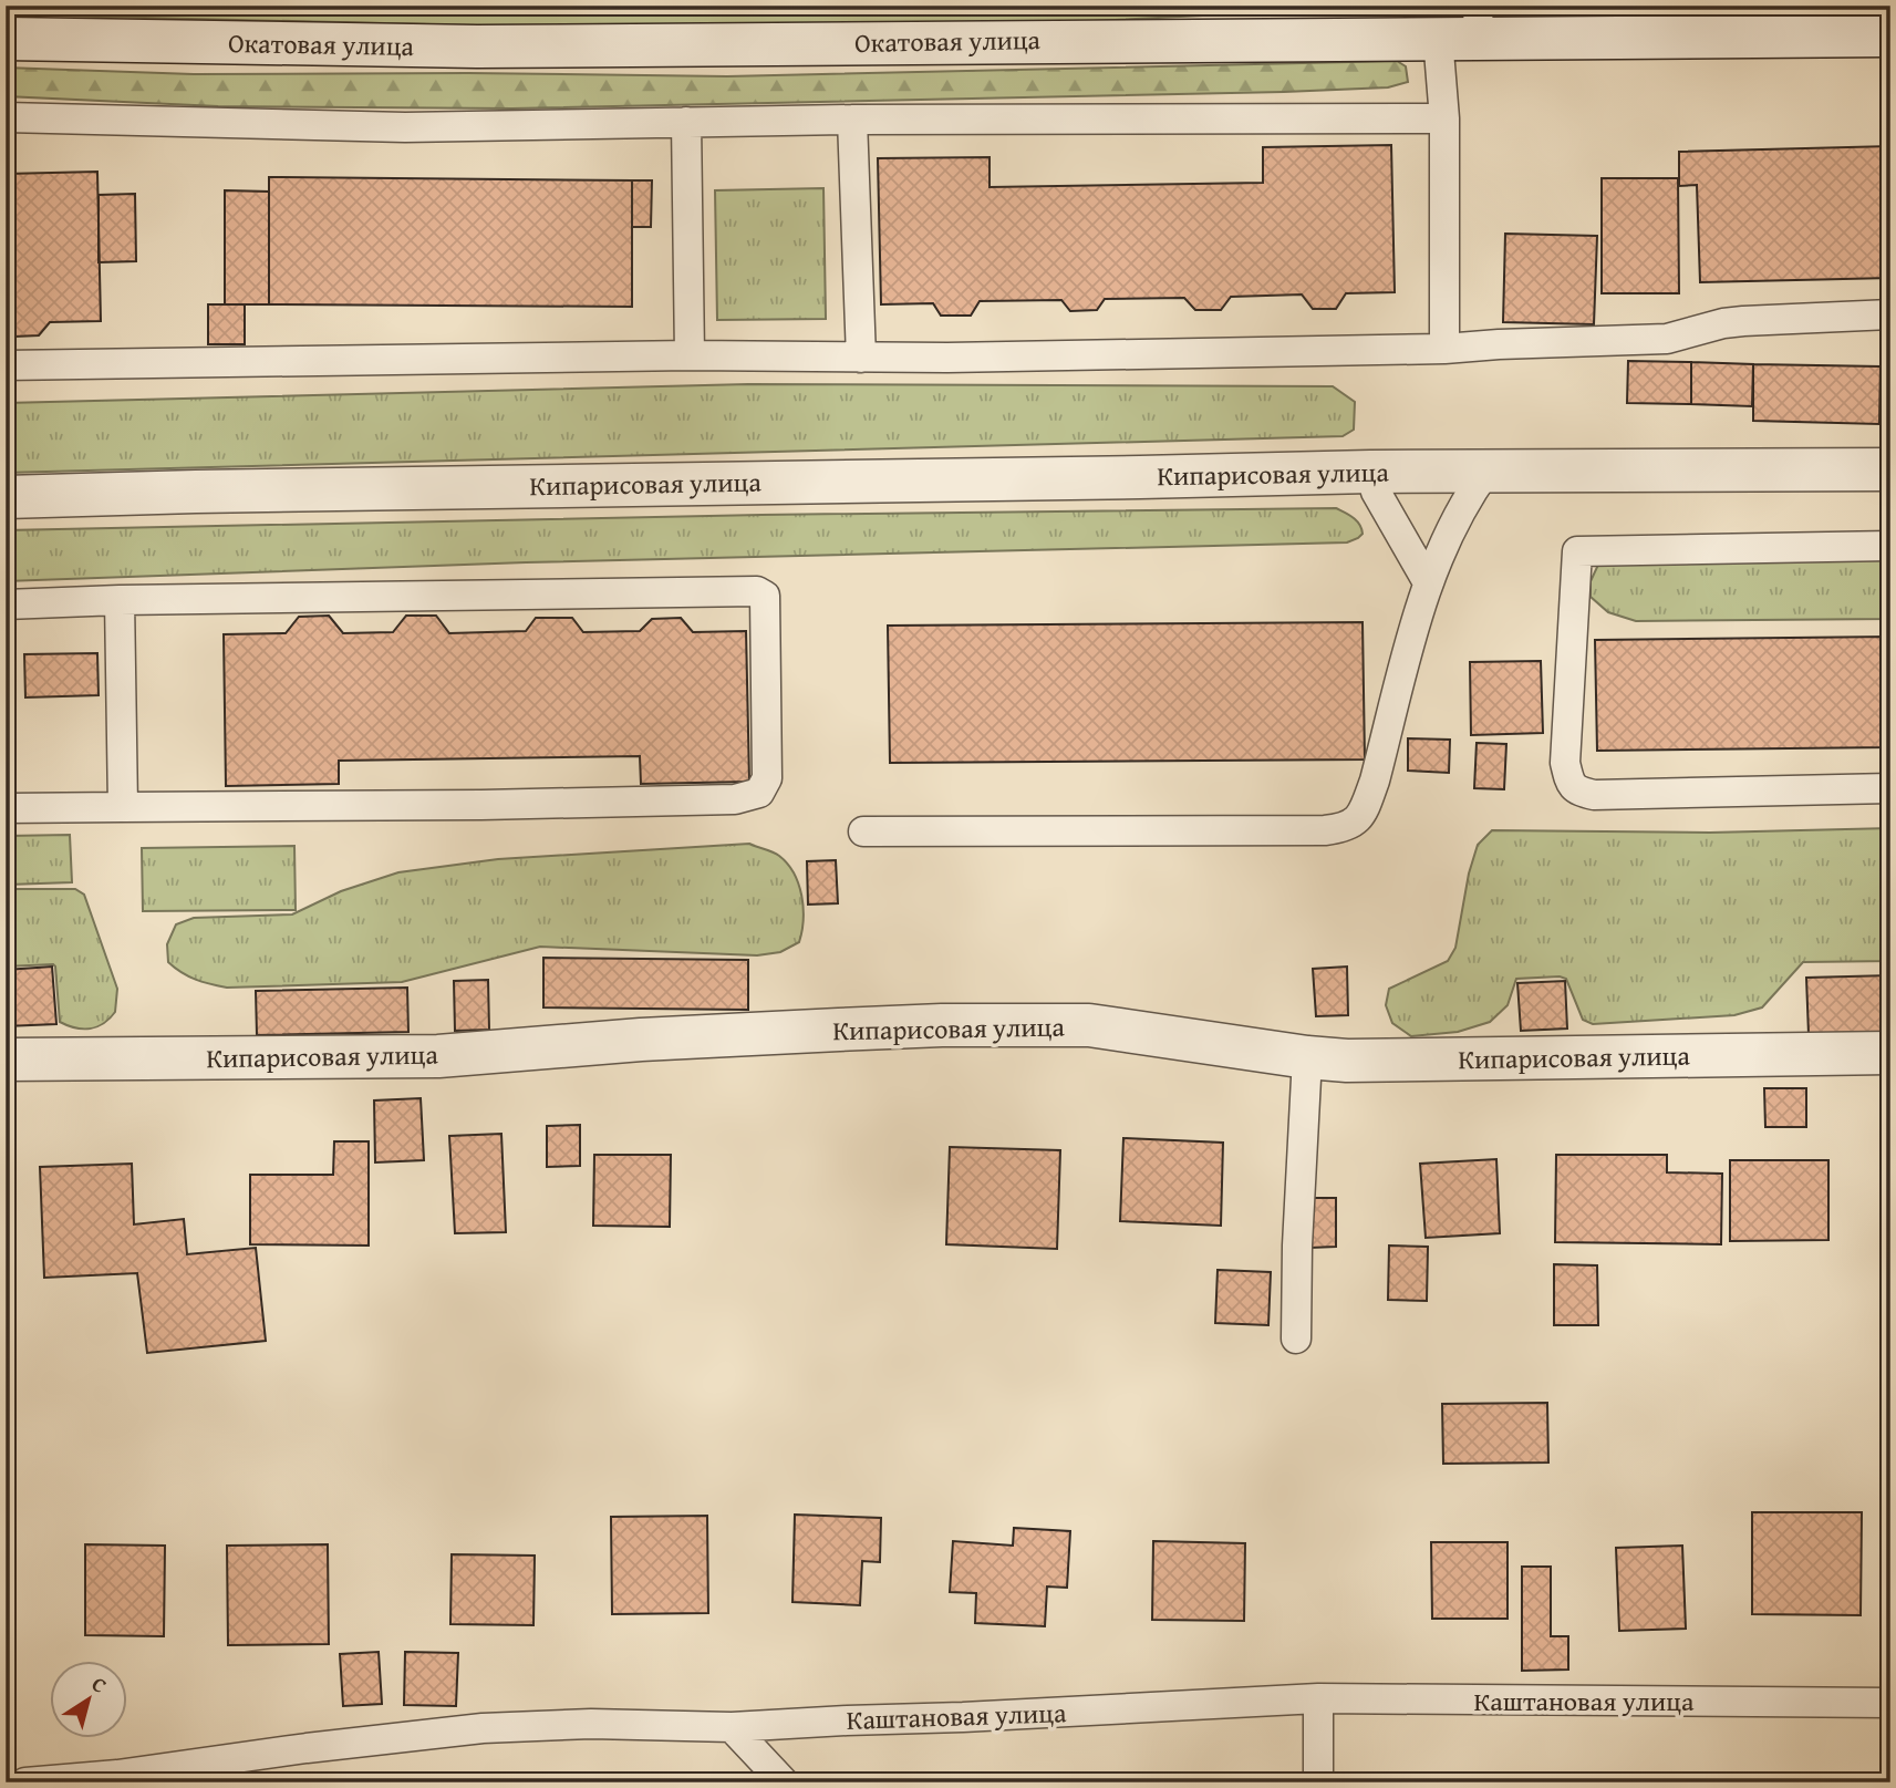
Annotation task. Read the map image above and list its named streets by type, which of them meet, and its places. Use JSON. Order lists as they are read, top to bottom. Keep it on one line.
{"streets":{"street":["Окатовая улица","Кипарисовая улица"],"lane":["Каштановая улица"]},"north":"top right"}
